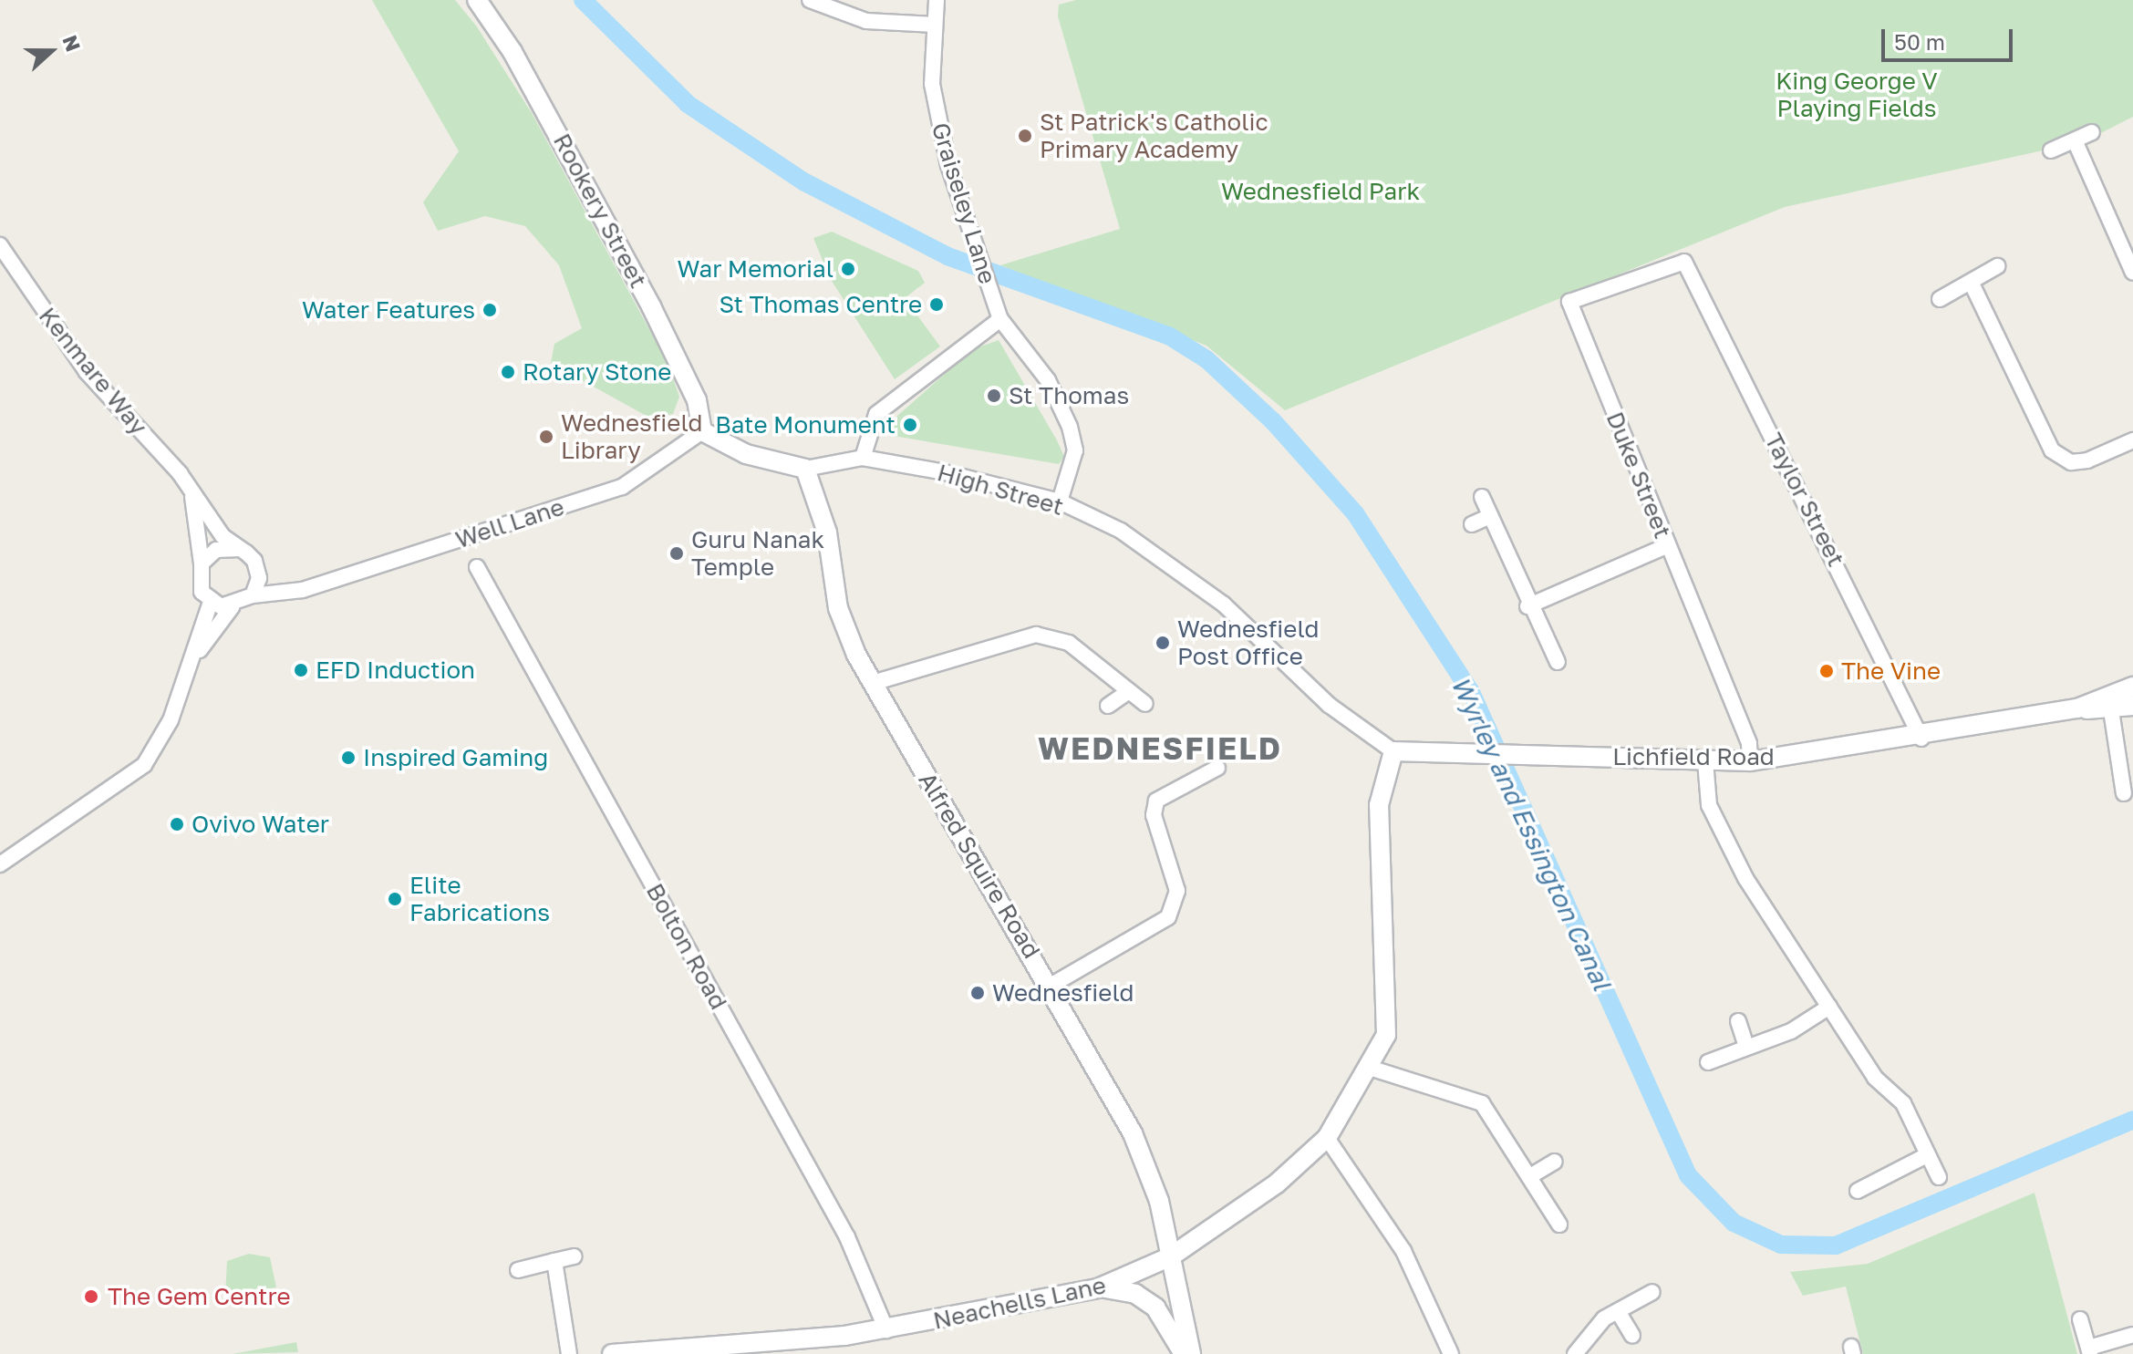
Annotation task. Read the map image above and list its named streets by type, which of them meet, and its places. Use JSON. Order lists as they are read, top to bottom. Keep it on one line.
{"streets":{"street":["Graiseley Lane","Rookery Street","Kenmare Way","Duke Street","High Street","Taylor Street","Well Lane","Lichfield Road","Alfred Squire Road","Bolton Road","Neachells Lane"]},"crossings":[["Graiseley Lane","High Street"],["Rookery Street","High Street"],["Rookery Street","Well Lane"],["Kenmare Way","Well Lane"],["Duke Street","Taylor Street"],["Duke Street","Lichfield Road"],["High Street","Well Lane"],["High Street","Lichfield Road"],["High Street","Alfred Squire Road"],["High Street","Neachells Lane"],["Taylor Street","Lichfield Road"],["Lichfield Road","Neachells Lane"],["Alfred Squire Road","Neachells Lane"],["Bolton Road","Neachells Lane"]],"districts":["WEDNESFIELD"],"water":["Wyrley and Essington Canal"],"parks":["King George V Playing Fields","Wednesfield Park"],"places":["St Patrick's Catholic Primary Academy","War Memorial","St Thomas Centre","Water Features","Rotary Stone","St Thomas","Bate Monument","Wednesfield Library","Guru Nanak Temple","Wednesfield Post Office","EFD Induction","The Vine","Inspired Gaming","Ovivo Water","Elite Fabrications","Wednesfield","The Gem Centre"],"scale_bar":"50 m","north":"right"}
